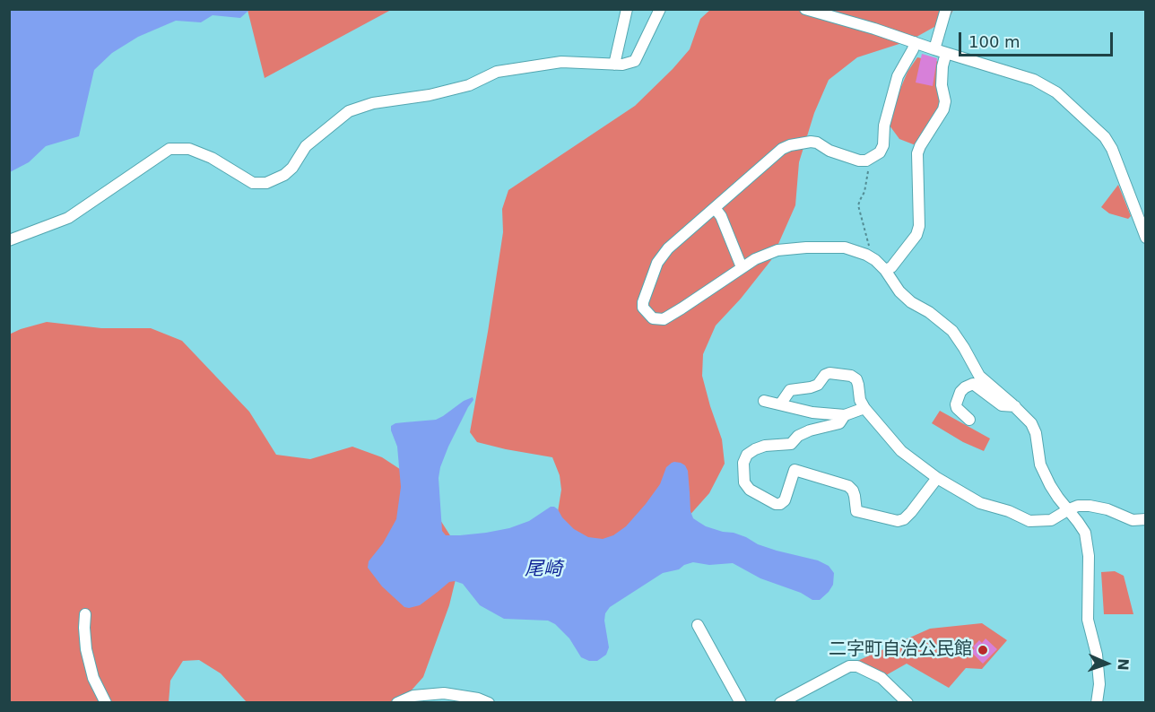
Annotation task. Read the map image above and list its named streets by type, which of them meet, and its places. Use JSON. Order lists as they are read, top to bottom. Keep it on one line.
{"water":["尾崎"],"places":["二字町自治公民館"],"scale_bar":"100 m","north":"right"}
